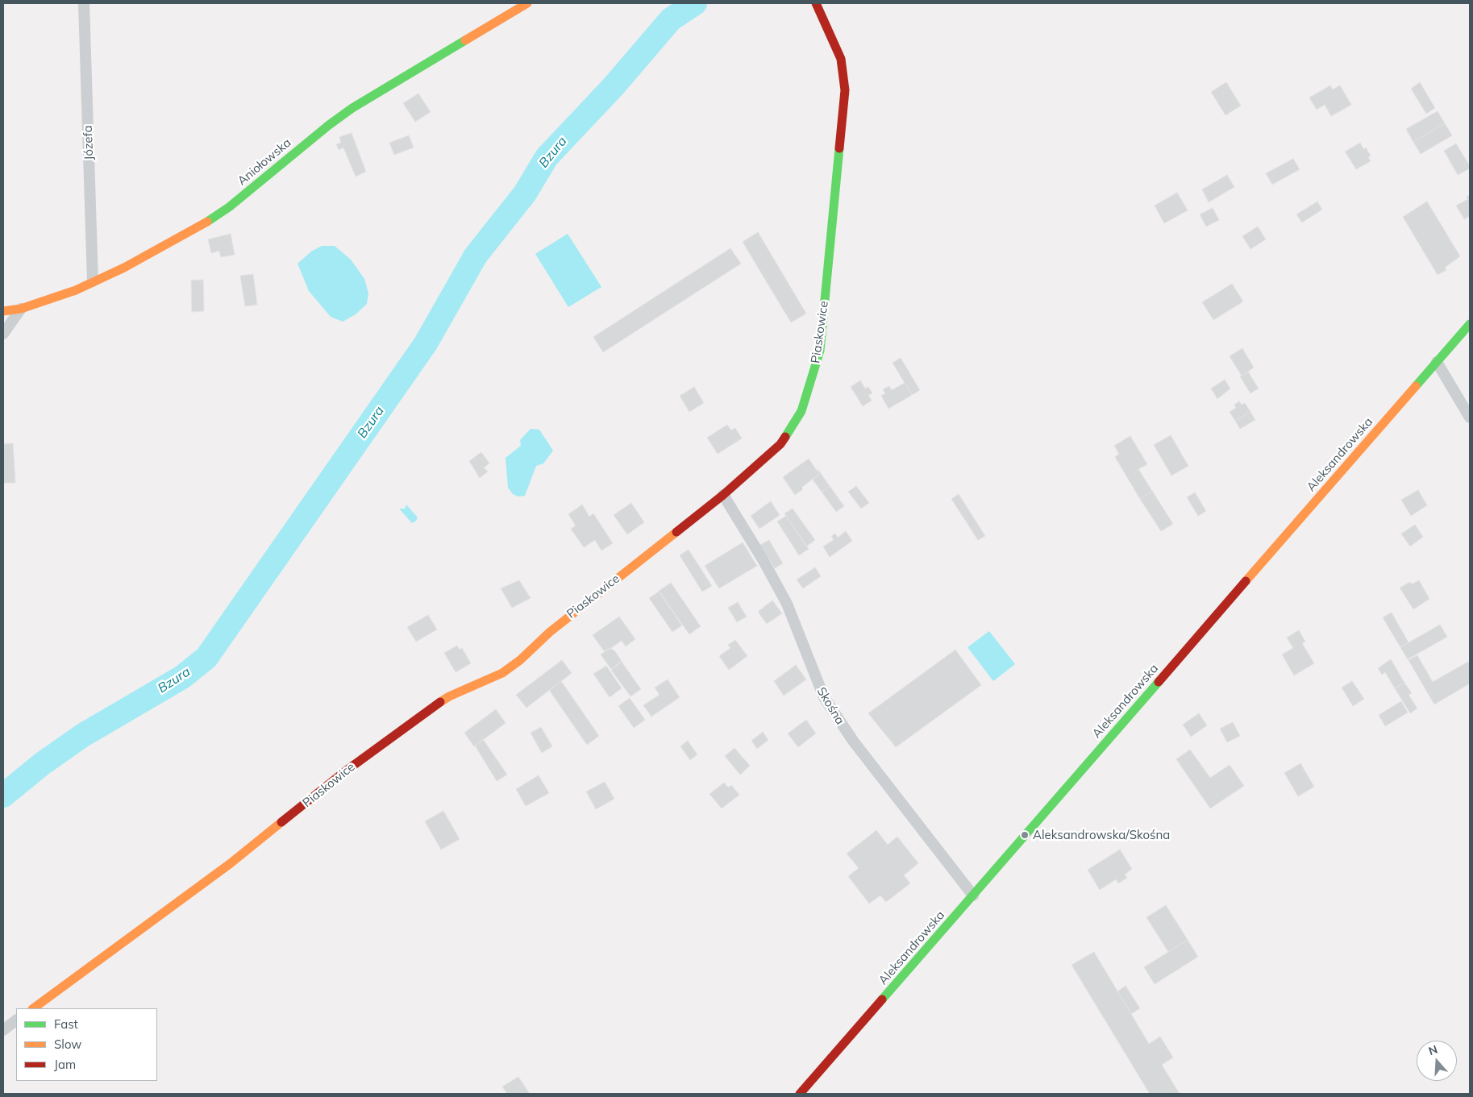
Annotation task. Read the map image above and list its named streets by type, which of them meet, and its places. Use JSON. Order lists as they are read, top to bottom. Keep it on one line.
{"streets":{"street":["Józefa","Aniołowska","Piaskowice","Aleksandrowska","Skośna"]},"crossings":[["Józefa","Aniołowska"],["Piaskowice","Skośna"],["Aleksandrowska","Skośna"]],"water":["Bzura"],"places":["Aleksandrowska/Skośna"],"legend":["Fast","Slow","Jam"],"north":"top"}
